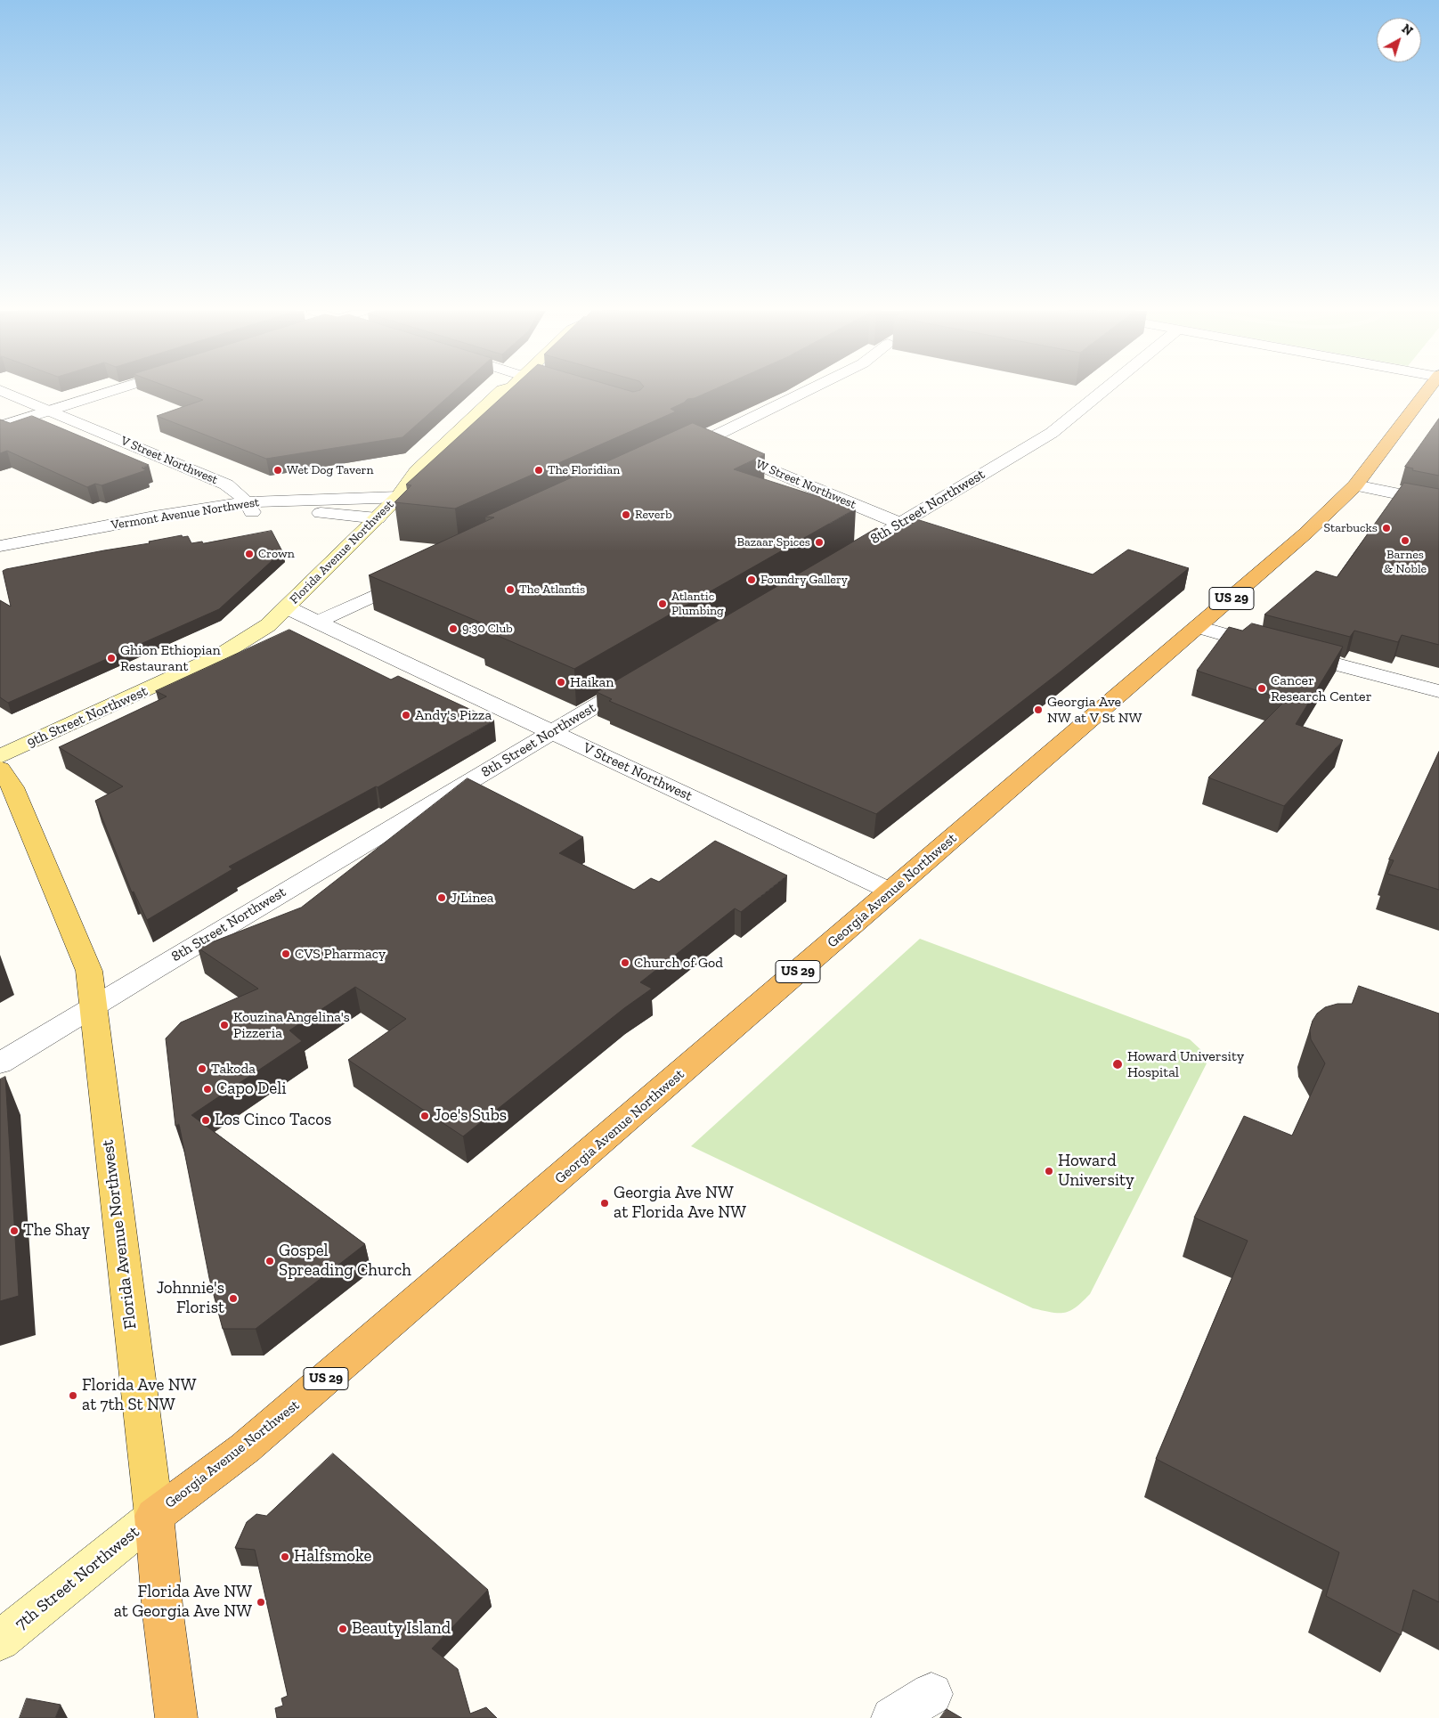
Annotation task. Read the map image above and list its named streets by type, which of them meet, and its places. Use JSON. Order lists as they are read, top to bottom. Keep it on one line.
{"streets":{"highway":["Florida Avenue Northwest","US 29","Georgia Avenue Northwest"],"main road":["9th Street Northwest","7th Street Northwest"],"street":["V Street Northwest","W Street Northwest","8th Street Northwest","Vermont Avenue Northwest"]},"crossings":[["V Street Northwest","8th Street Northwest"],["V Street Northwest","Vermont Avenue Northwest"],["V Street Northwest","Florida Avenue Northwest"],["V Street Northwest","9th Street Northwest"],["V Street Northwest","Georgia Avenue Northwest"],["W Street Northwest","8th Street Northwest"],["8th Street Northwest","Florida Avenue Northwest"],["Vermont Avenue Northwest","Florida Avenue Northwest"],["Florida Avenue Northwest","9th Street Northwest"],["Florida Avenue Northwest","Georgia Avenue Northwest"],["Florida Avenue Northwest","7th Street Northwest"],["Georgia Avenue Northwest","7th Street Northwest"]],"places":["Wet Dog Tavern","The Floridian","Reverb","Starbucks","Barnes & Noble","Bazaar Spices","Crown","Foundry Gallery","The Atlantis","Atlantic Plumbing","9:30 Club","Ghion Ethiopian Restaurant","Haikan","Cancer Research Center","Georgia Ave NW at V St NW","Andy's Pizza","J Linea","CVS Pharmacy","Church of God","Kouzina Angelina's Pizzeria","Howard University Hospital","Takoda","Capo Deli","Joe's Subs","Los Cinco Tacos","Howard University","Georgia Ave NW at Florida Ave NW","The Shay","Gospel Spreading Church","Johnnie's Florist","Florida Ave NW at 7th St NW","Halfsmoke","Florida Ave NW at Georgia Ave NW","Beauty Island"],"north":"top right"}
